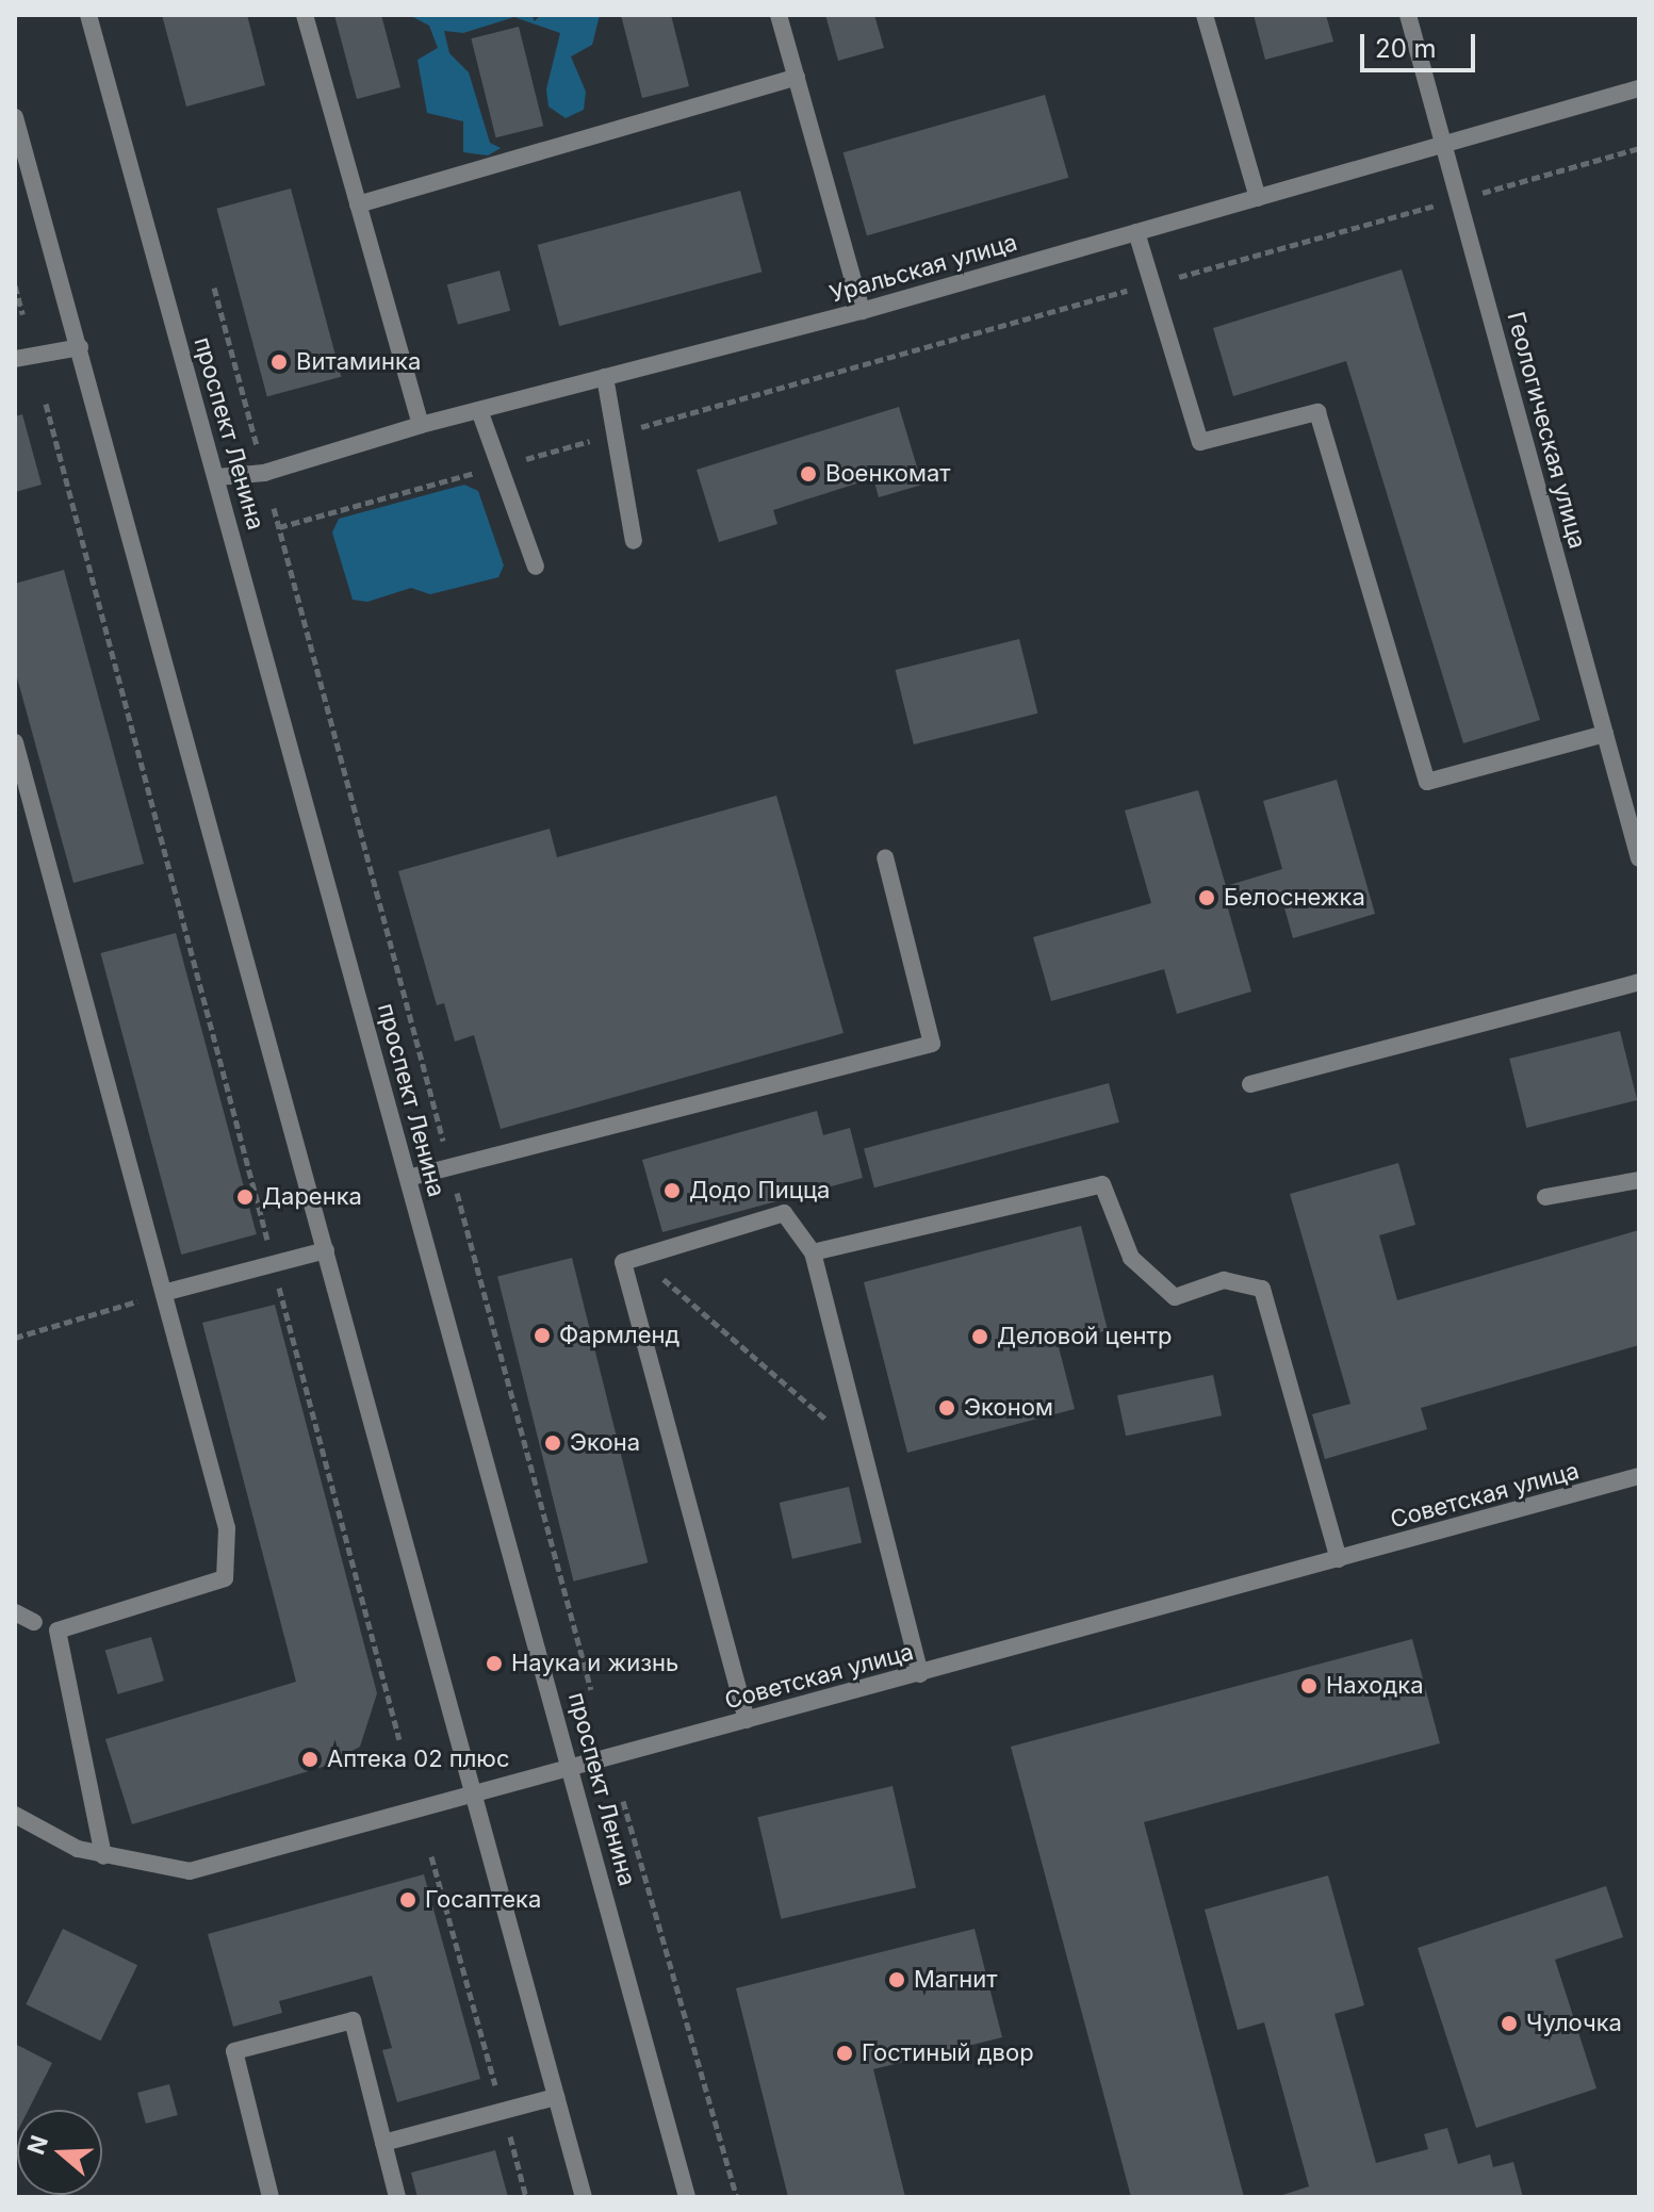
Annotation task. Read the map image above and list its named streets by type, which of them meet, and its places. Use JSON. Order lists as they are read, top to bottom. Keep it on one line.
{"streets":{"street":["Уральская улица","Геологическая улица","проспект Ленина","Советская улица"]},"crossings":[["Уральская улица","Геологическая улица"],["Уральская улица","проспект Ленина"],["проспект Ленина","Советская улица"]],"places":["Витаминка","Военкомат","Белоснежка","Додо Пицца","Даренка","Фармленд","Деловой центр","Эконом","Экона","Наука и жизнь","Находка","Аптека 02 плюс","Госаптека","Магнит","Чулочка","Гостиный двор"],"scale_bar":"20 m","north":"left"}
